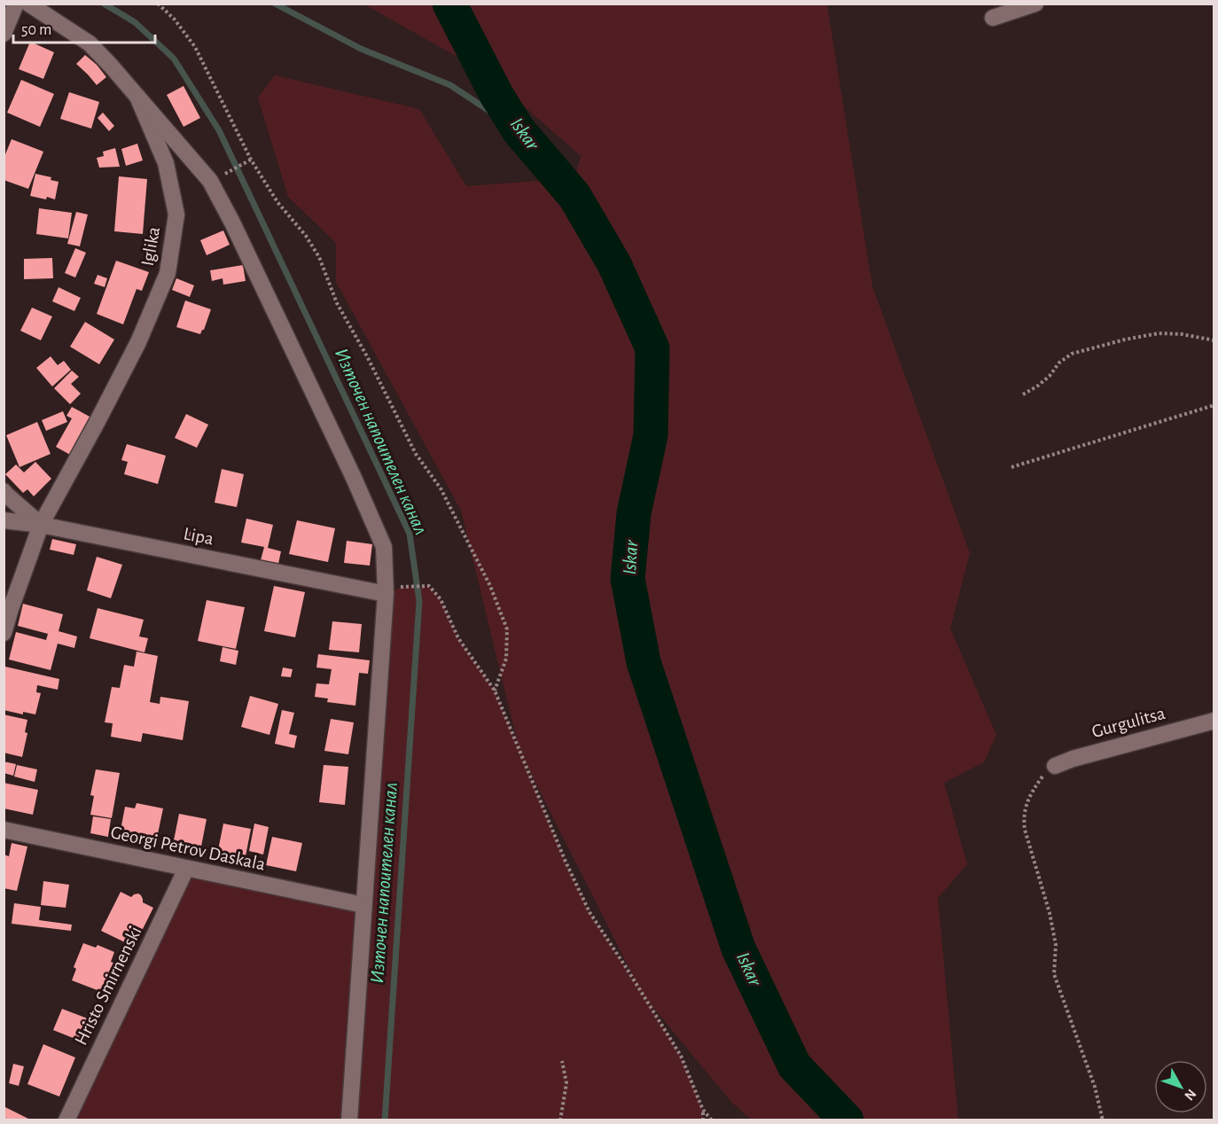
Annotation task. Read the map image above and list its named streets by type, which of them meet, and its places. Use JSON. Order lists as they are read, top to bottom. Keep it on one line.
{"streets":{"street":["Iglika","Lipa","Gurgulitsa","Georgi Petrov Daskala","Hristo Smirnenski"]},"crossings":[["Iglika","Lipa"],["Georgi Petrov Daskala","Hristo Smirnenski"]],"water":["Iskar","Източен напоителен канал"],"scale_bar":"50 m","north":"bottom right"}
